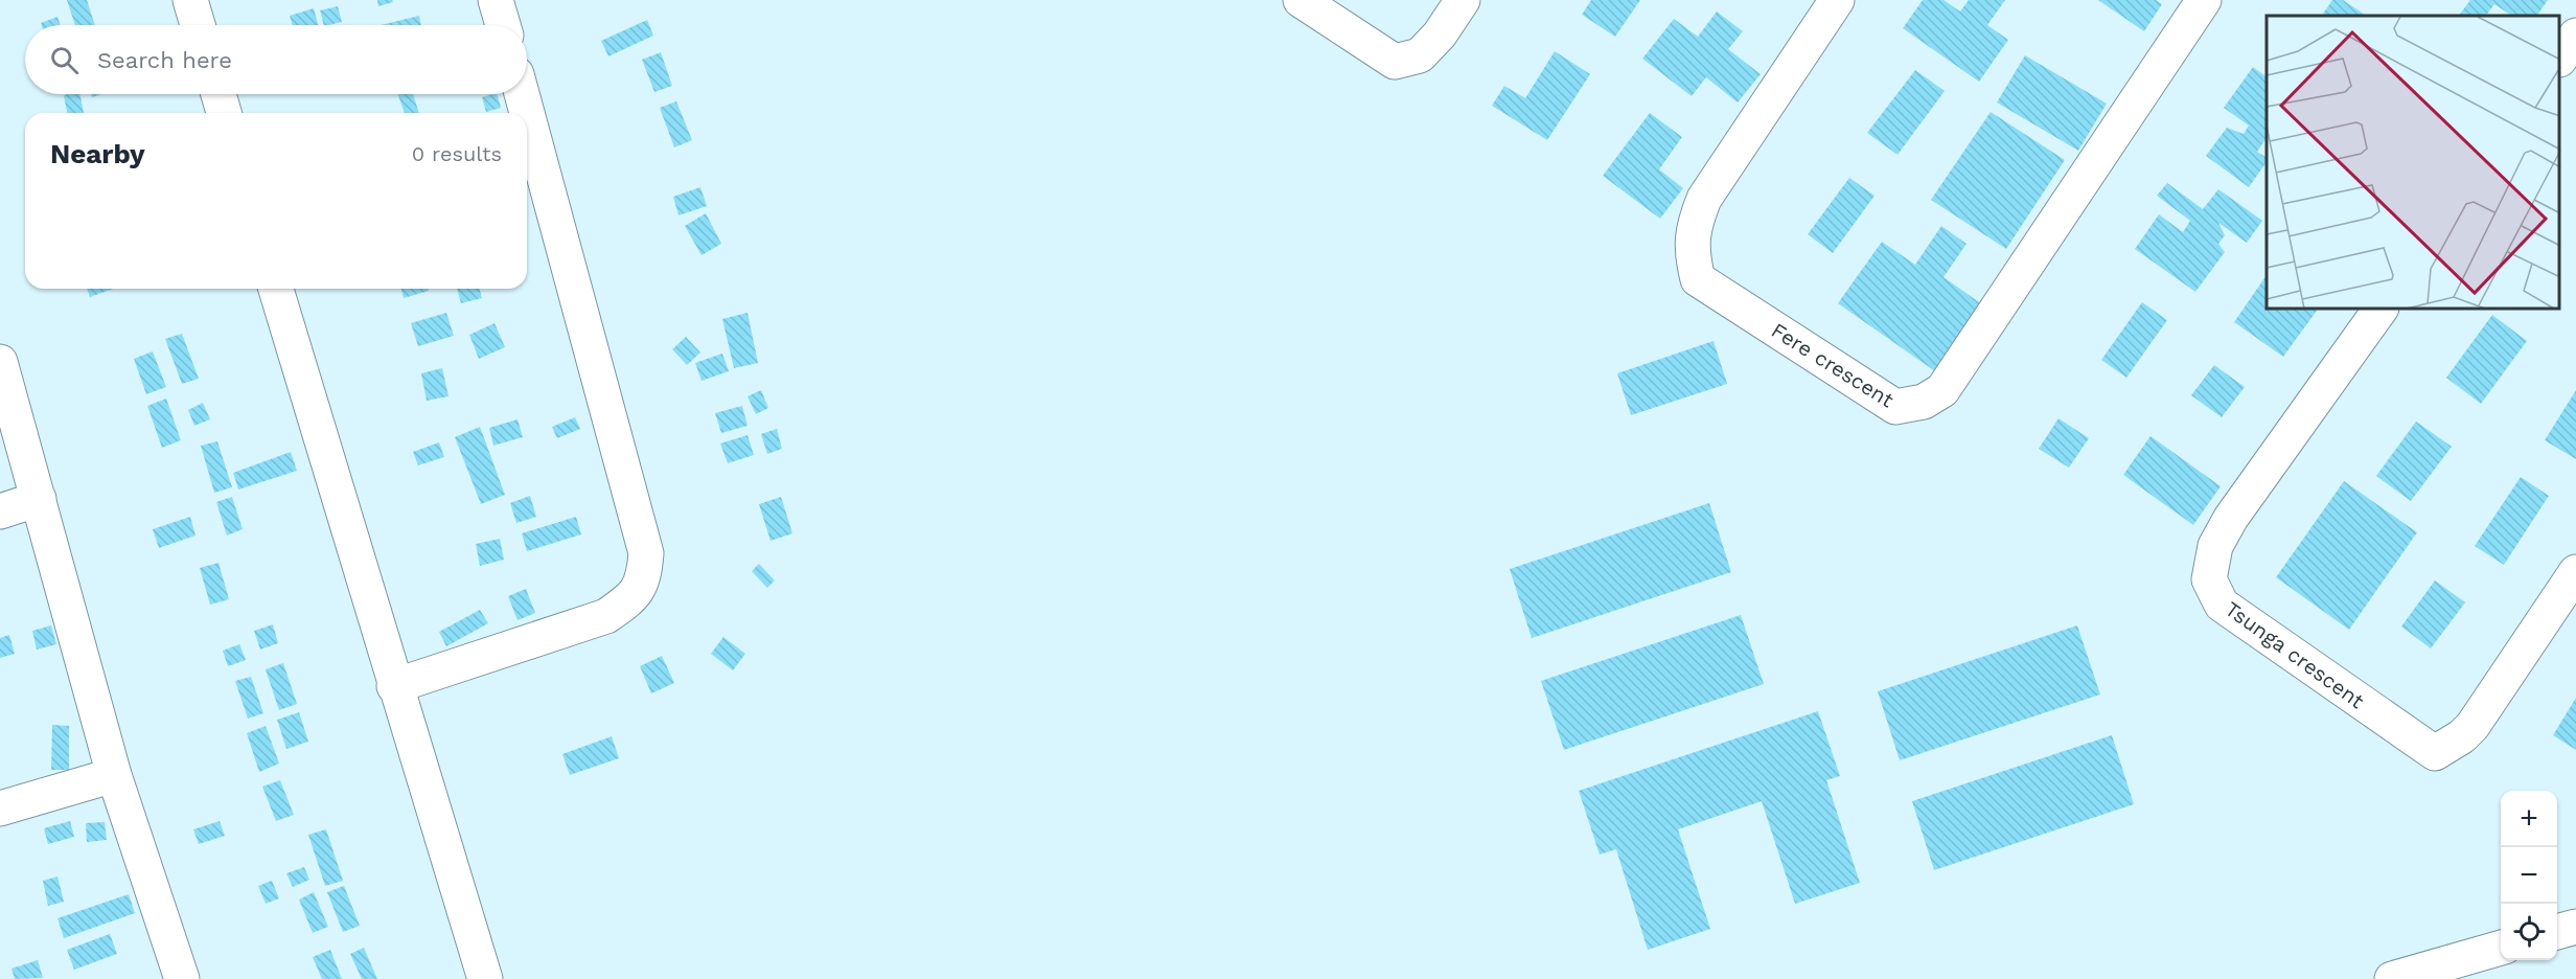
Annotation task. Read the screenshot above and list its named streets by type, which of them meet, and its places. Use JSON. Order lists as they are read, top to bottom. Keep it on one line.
{"streets":{"street":["Fere crescent","Tsunga crescent"]},"page":{"search":"Search here","heading":["Nearby","0 results"],"map_buttons":["+","−"]}}
